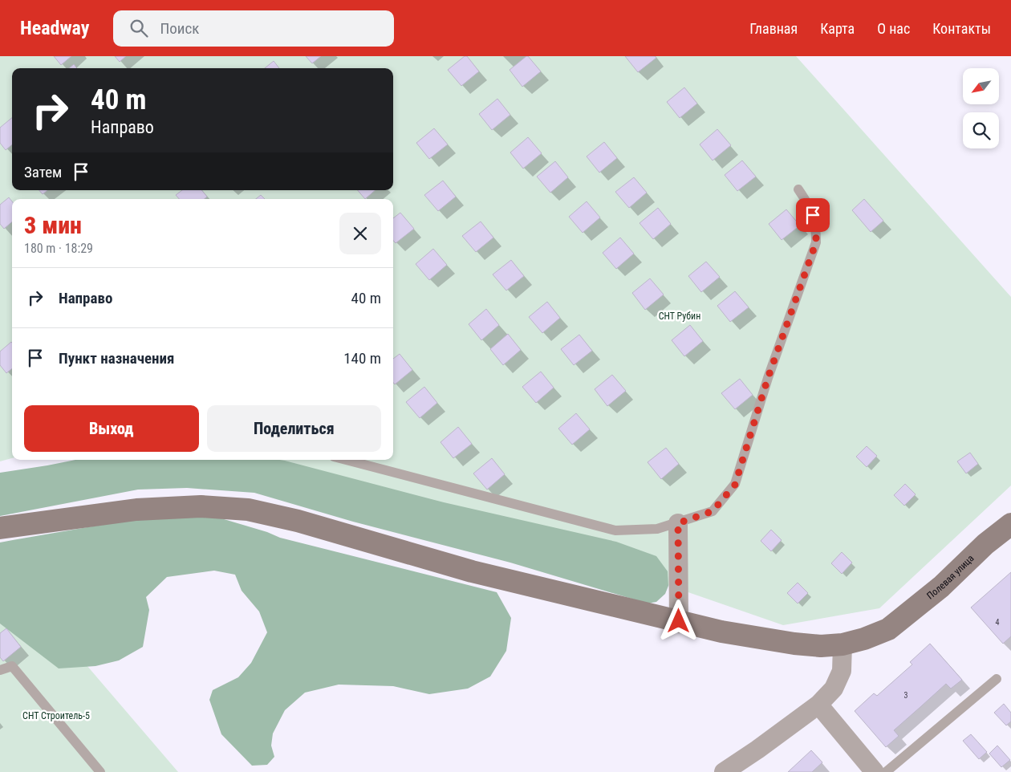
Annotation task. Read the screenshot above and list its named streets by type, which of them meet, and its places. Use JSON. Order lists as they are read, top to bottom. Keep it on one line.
{"streets":{"street":["Полевая улица"]},"parks":["СНТ Рубин","СНТ Строитель-5"],"house_numbers":["4","3"],"north":"bottom left","page":{"header":"Headway","search":"Поиск","nav":["Главная","Карта","О нас","Контакты"],"turn":["40 m","Направо"],"then":"Затем","heading":["3 мин","180 m · 18:29"],"list":[{"name":"Направо","value":"40 m"},{"name":"Пункт назначения","value":"140 m"}],"buttons":["Выход","Поделиться"]}}
